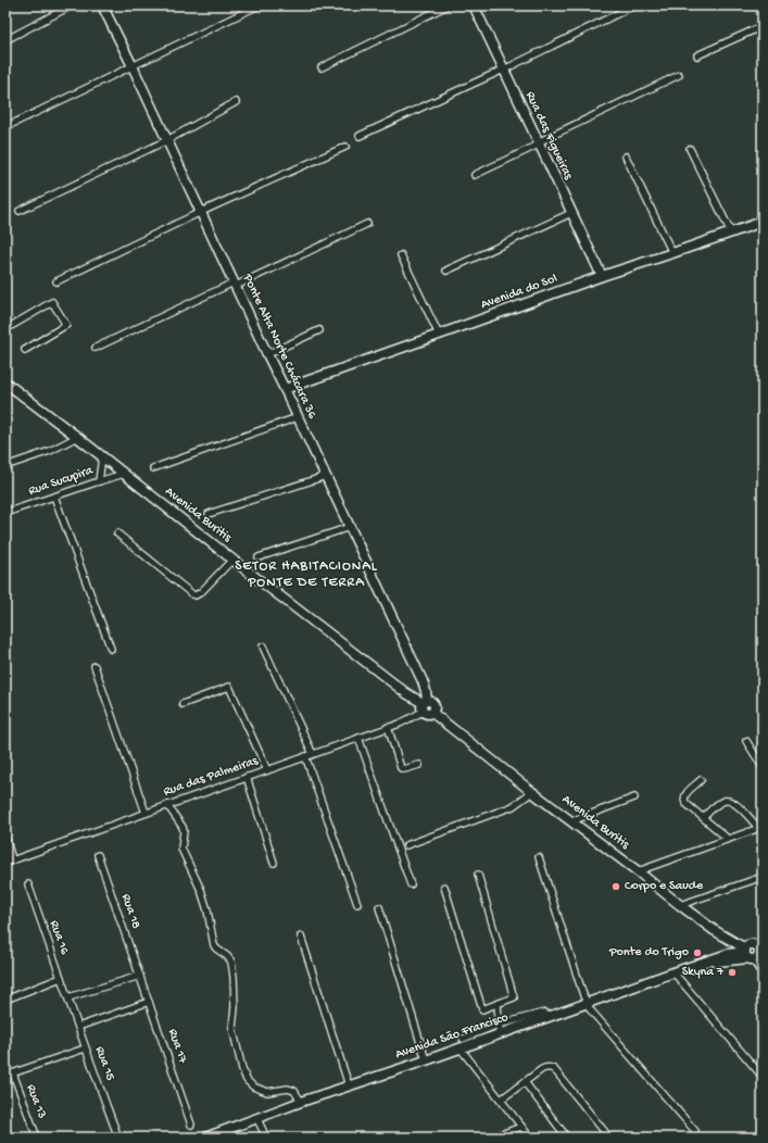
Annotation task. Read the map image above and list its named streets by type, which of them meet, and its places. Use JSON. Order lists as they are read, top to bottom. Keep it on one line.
{"streets":{"street":["Rua das Figueiras","Avenida do Sol","Ponte Alta Norte Chácara 36","Rua Sucupira","Avenida Buritis","Rua das Palmeiras","Rua 18","Rua 16","Avenida São Francisco","Rua 17","Rua 15","Rua 13"]},"crossings":[["Rua das Figueiras","Avenida do Sol"],["Avenida do Sol","Ponte Alta Norte Chácara 36"],["Ponte Alta Norte Chácara 36","Avenida Buritis"],["Ponte Alta Norte Chácara 36","Rua das Palmeiras"],["Rua Sucupira","Avenida Buritis"],["Avenida Buritis","Rua das Palmeiras"],["Avenida Buritis","Avenida São Francisco"],["Rua 18","Rua 17"],["Rua 16","Rua 15"]],"districts":["SETOR HABITACIONAL PONTE DE TERRA"],"places":["Corpo e Saude","Ponte do Trigo","Skyna 7"]}
